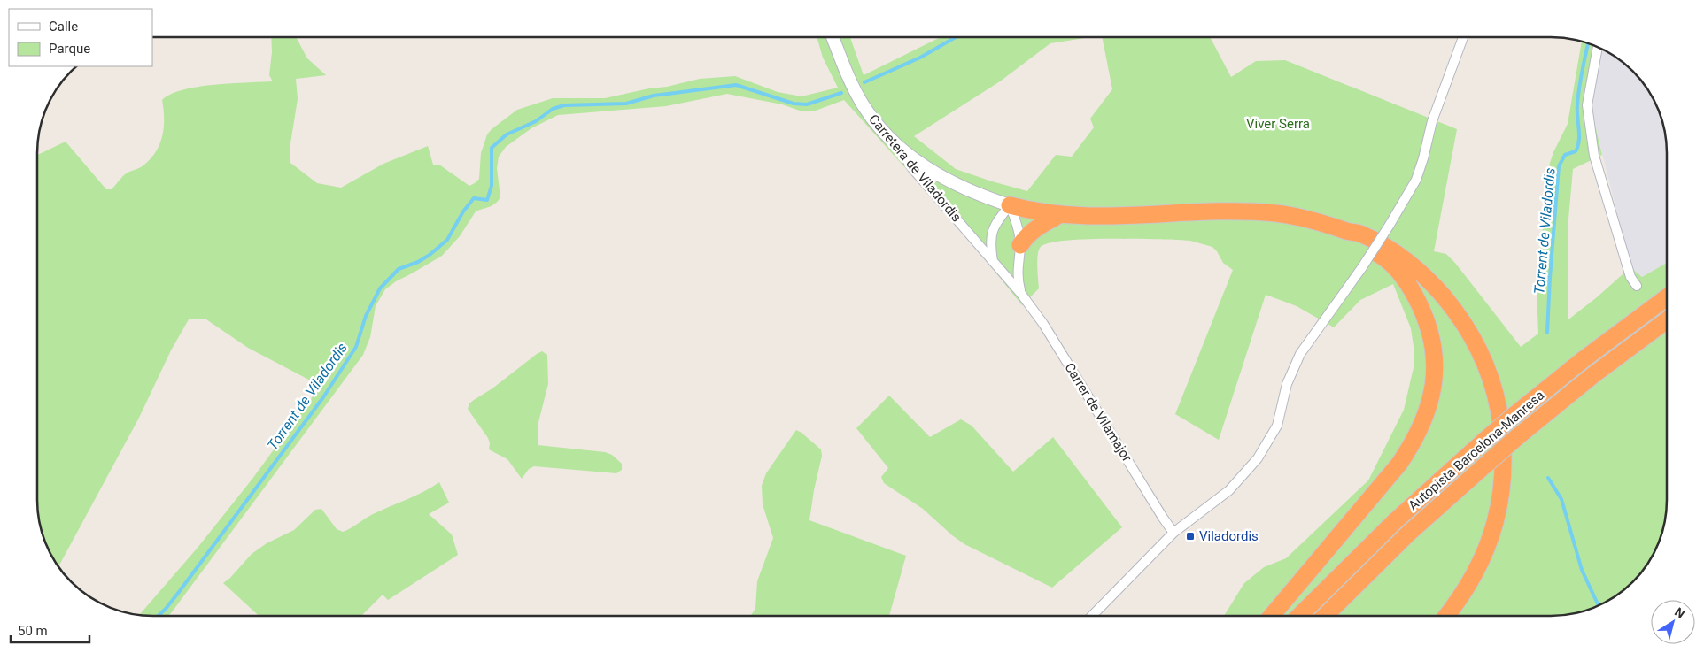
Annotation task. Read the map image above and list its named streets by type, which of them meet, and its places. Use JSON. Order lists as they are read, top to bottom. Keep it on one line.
{"streets":{"highway":["Autopista Barcelona-Manresa"],"street":["Carretera de Viladordis","Carrer de Vilamajor"]},"crossings":[["Carretera de Viladordis","Carrer de Vilamajor"]],"water":["Torrent de Viladordis"],"parks":["Viver Serra"],"places":{"transit":["Viladordis"]},"legend":["Calle","Parque"],"scale_bar":"50 m","north":"top right"}
